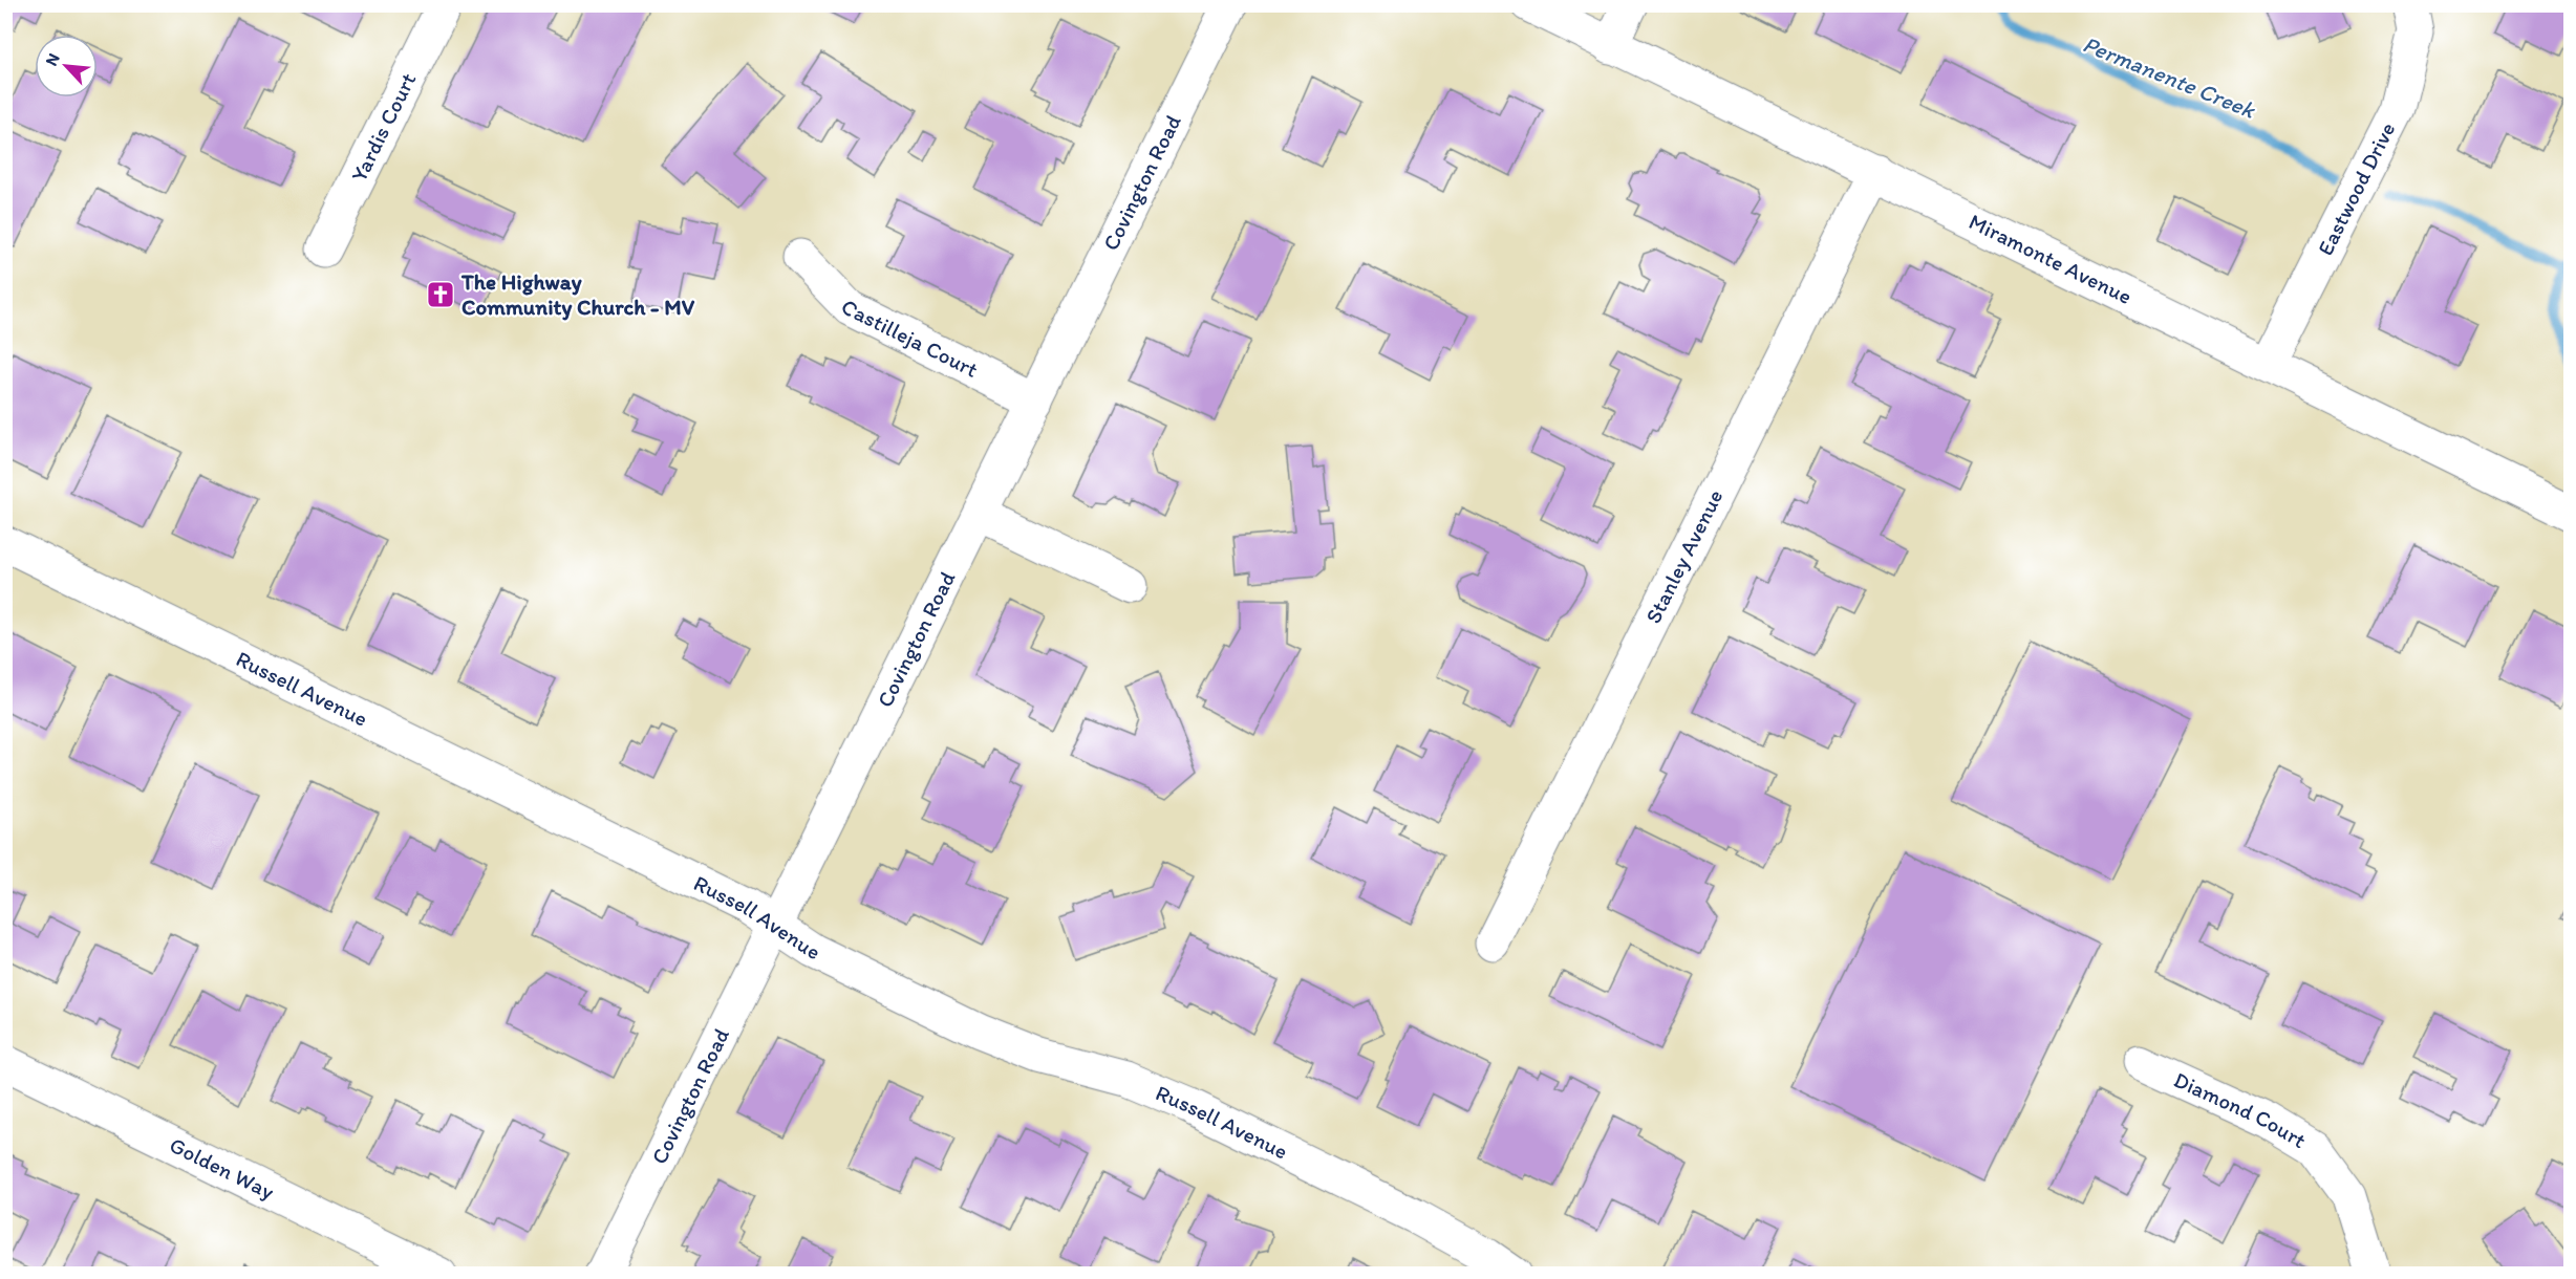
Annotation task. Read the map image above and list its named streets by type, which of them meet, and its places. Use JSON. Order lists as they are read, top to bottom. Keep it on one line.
{"streets":{"street":["Yardis Court","Covington Road","Eastwood Drive","Miramonte Avenue","Castilleja Court","Stanley Avenue","Russell Avenue","Diamond Court","Golden Way"]},"crossings":[["Covington Road","Castilleja Court"],["Covington Road","Russell Avenue"],["Eastwood Drive","Miramonte Avenue"],["Miramonte Avenue","Stanley Avenue"]],"water":["Permanente Creek"],"places":{"church":["The Highway Community Church - MV"]},"north":"top left"}
